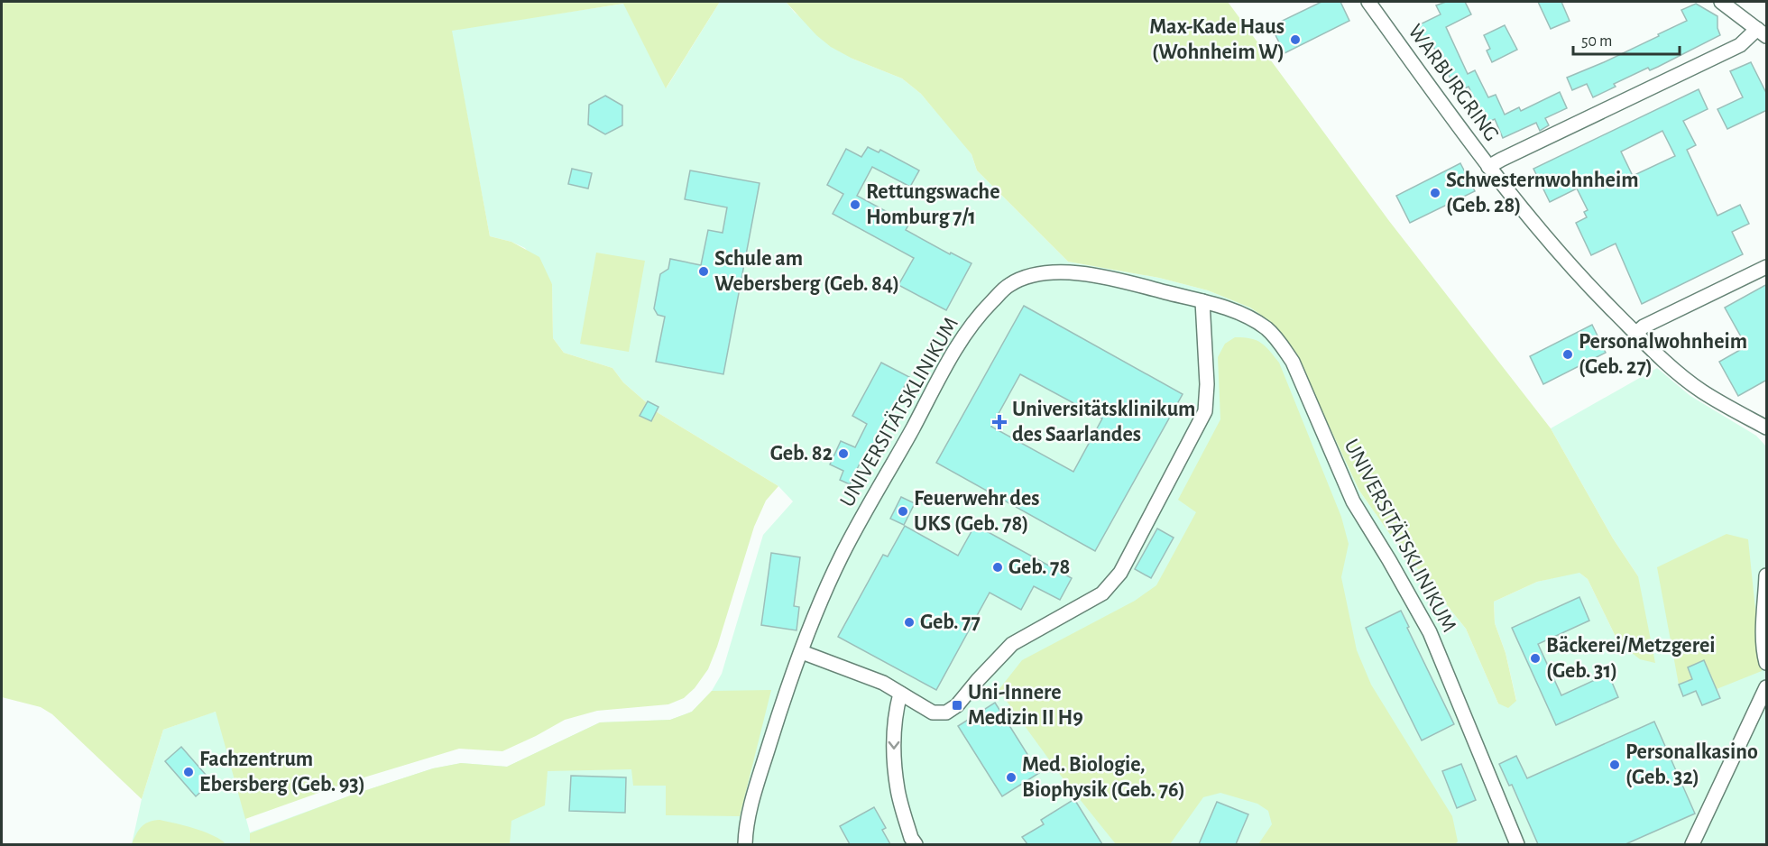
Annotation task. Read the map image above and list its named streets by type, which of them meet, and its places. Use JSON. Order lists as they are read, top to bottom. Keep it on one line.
{"streets":{"street":["WARBURGRING","UNIVERSITÄTSKLINIKUM"]},"places":{"other":["Max-Kade Haus (Wohnheim W)","Schwesternwohnheim (Geb. 28)","Rettungswache Homburg 7/1","Schule am Webersberg (Geb. 84)","Personalwohnheim (Geb. 27)","Geb. 82","Feuerwehr des UKS (Geb. 78)","Geb. 78","Geb. 77","Bäckerei/Metzgerei (Geb. 31)","Personalkasino (Geb. 32)","Fachzentrum Ebersberg (Geb. 93)","Med. Biologie, Biophysik (Geb. 76)"],"health":["Universitätsklinikum des Saarlandes"],"transit":["Uni-Innere Medizin II H9"]},"scale_bar":"50 m"}
